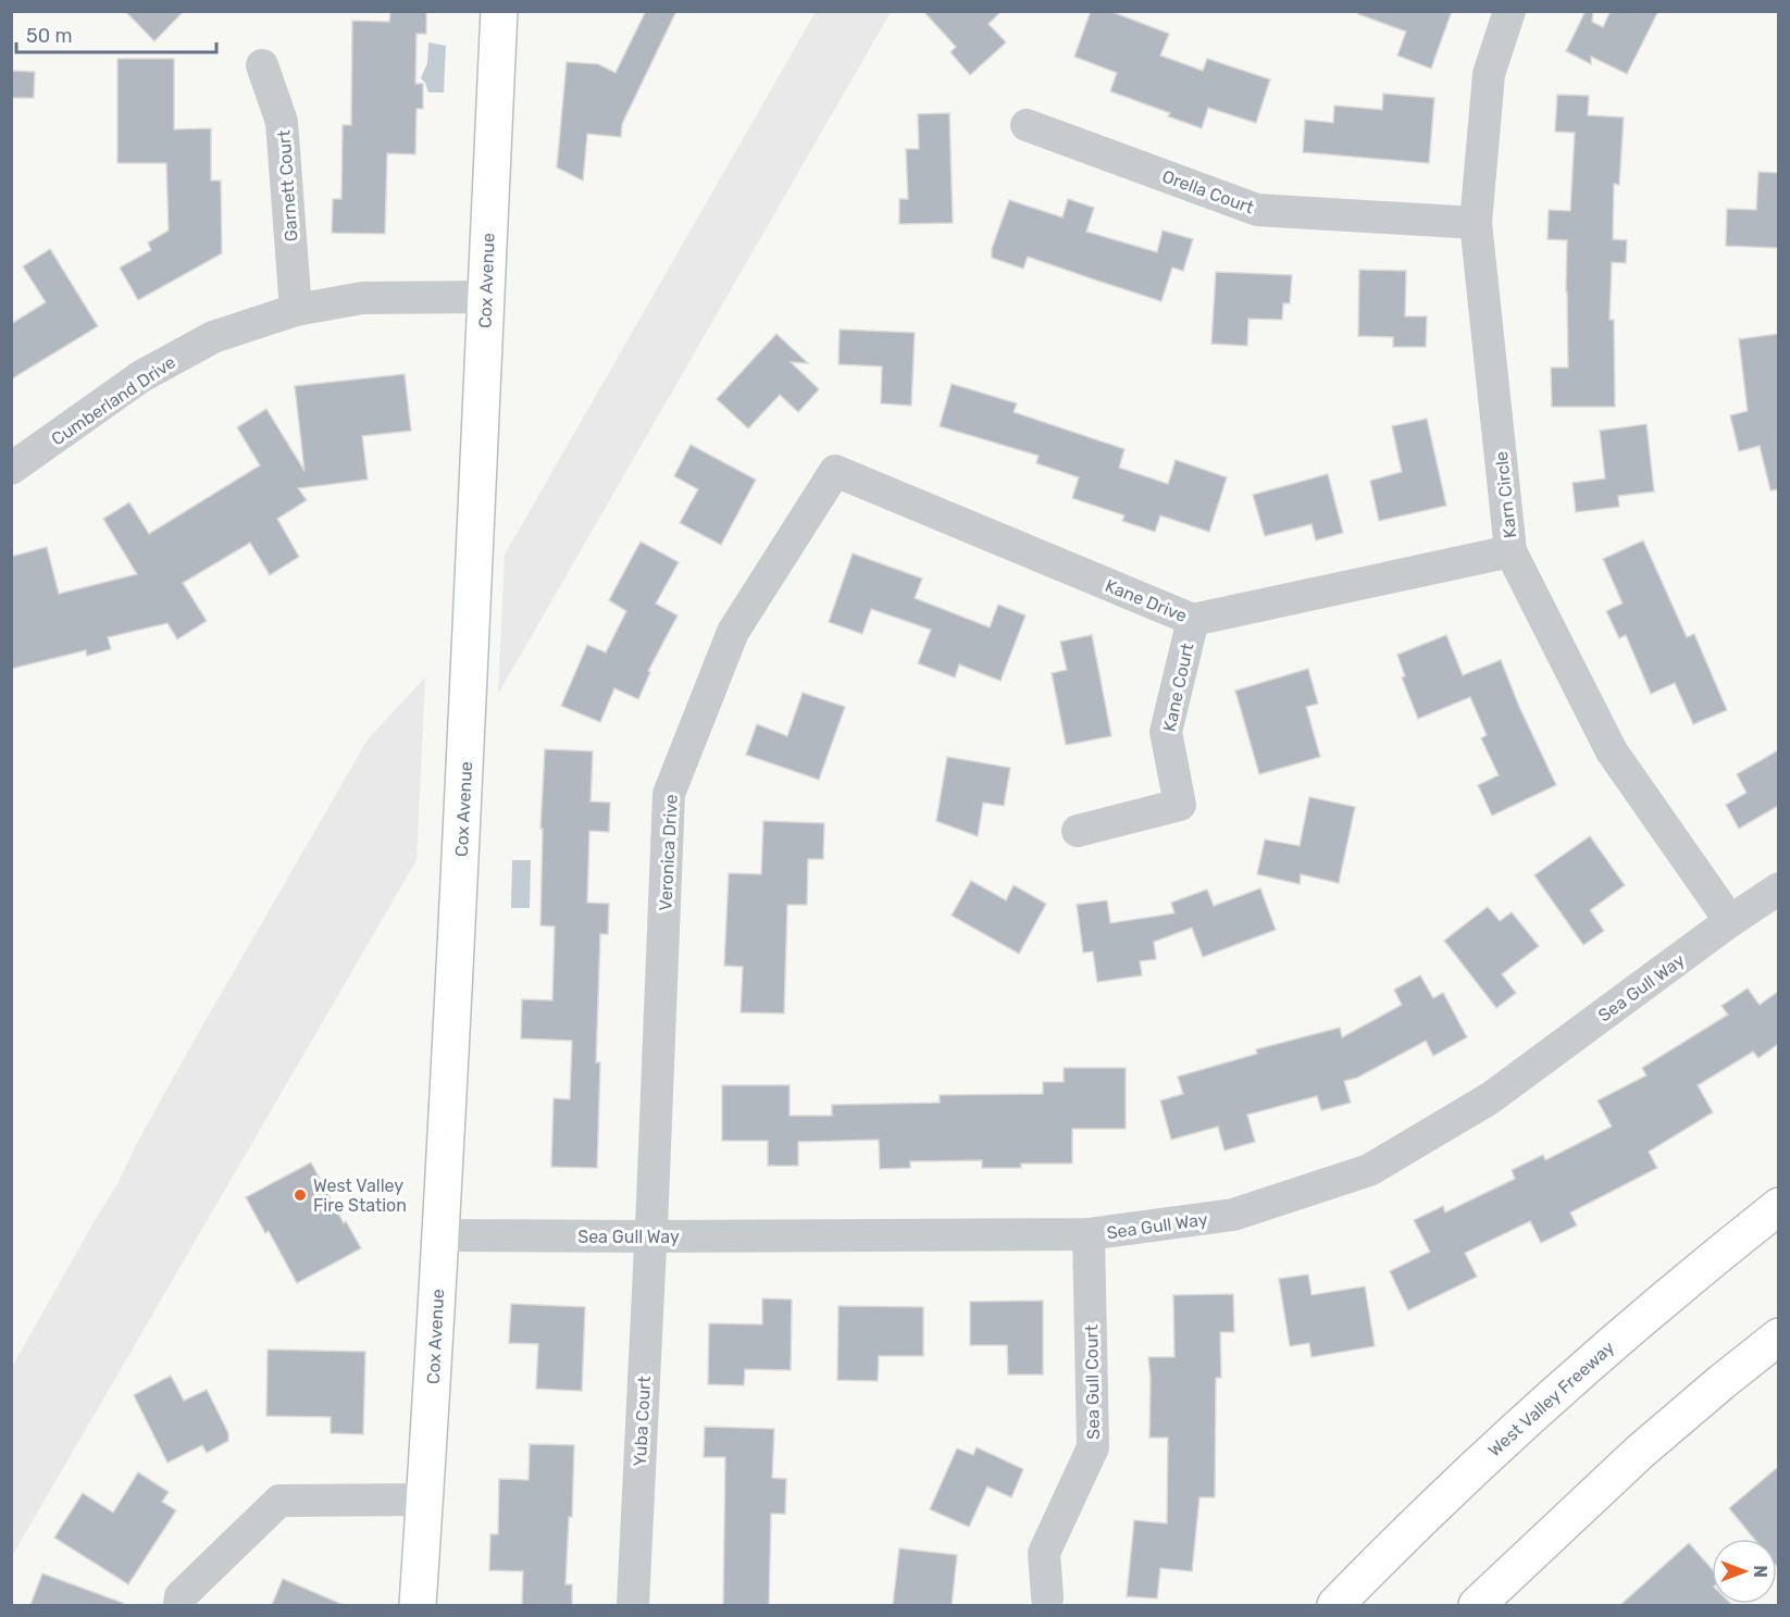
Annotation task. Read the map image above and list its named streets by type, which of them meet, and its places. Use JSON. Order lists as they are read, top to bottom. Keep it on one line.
{"streets":{"main road":["Cox Avenue","West Valley Freeway"],"street":["Garnett Court","Orella Court","Cumberland Drive","Karn Circle","Kane Drive","Kane Court","Veronica Drive","Sea Gull Way","Sea Gull Court","Yuba Court"]},"crossings":[["Garnett Court","Cumberland Drive"],["Orella Court","Karn Circle"],["Cox Avenue","Cumberland Drive"],["Cox Avenue","Sea Gull Way"],["Karn Circle","Kane Drive"],["Karn Circle","Sea Gull Way"],["Kane Drive","Kane Court"],["Kane Drive","Veronica Drive"],["Veronica Drive","Sea Gull Way"],["Veronica Drive","Yuba Court"],["Sea Gull Way","Sea Gull Court"],["Sea Gull Way","Yuba Court"]],"places":["West Valley Fire Station"],"scale_bar":"50 m","north":"right"}
